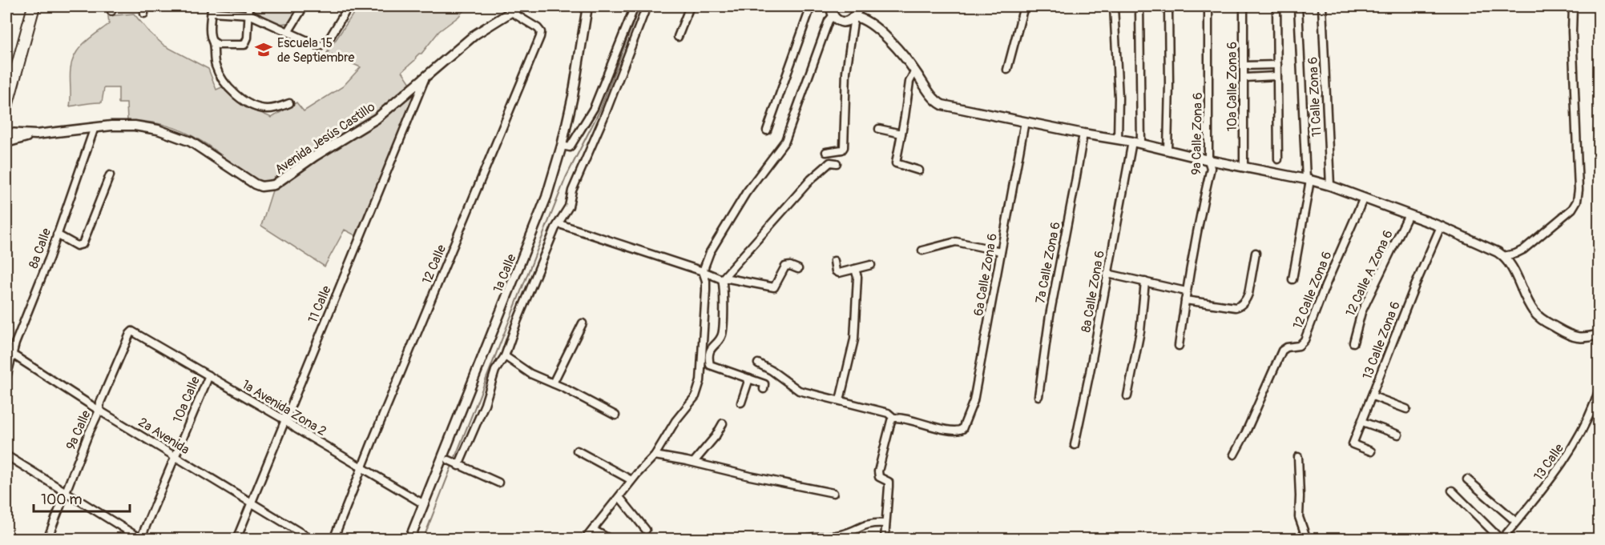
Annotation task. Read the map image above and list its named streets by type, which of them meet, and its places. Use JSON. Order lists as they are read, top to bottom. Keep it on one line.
{"streets":{"street":["10a Calle Zona 6","11 Calle Zona 6","9a Calle Zona 6","Avenida Jesús Castillo","8a Calle","7a Calle Zona 6","12 Calle","1a Calle","12 Calle A Zona 6","6a Calle Zona 6","12 Calle Zona 6","8a Calle Zona 6","11 Calle","13 Calle Zona 6","10a Calle","1a Avenida Zona 2","9a Calle","2a Avenida","13 Calle"]},"crossings":[["Avenida Jesús Castillo","8a Calle"],["Avenida Jesús Castillo","12 Calle"],["Avenida Jesús Castillo","11 Calle"],["8a Calle","2a Avenida"],["12 Calle","1a Avenida Zona 2"],["1a Calle","1a Avenida Zona 2"],["11 Calle","1a Avenida Zona 2"],["11 Calle","2a Avenida"],["10a Calle","1a Avenida Zona 2"],["10a Calle","2a Avenida"],["1a Avenida Zona 2","9a Calle"],["9a Calle","2a Avenida"]],"places":{"school or university":["Escuela 15 de Septiembre"]},"scale_bar":"100 m"}
